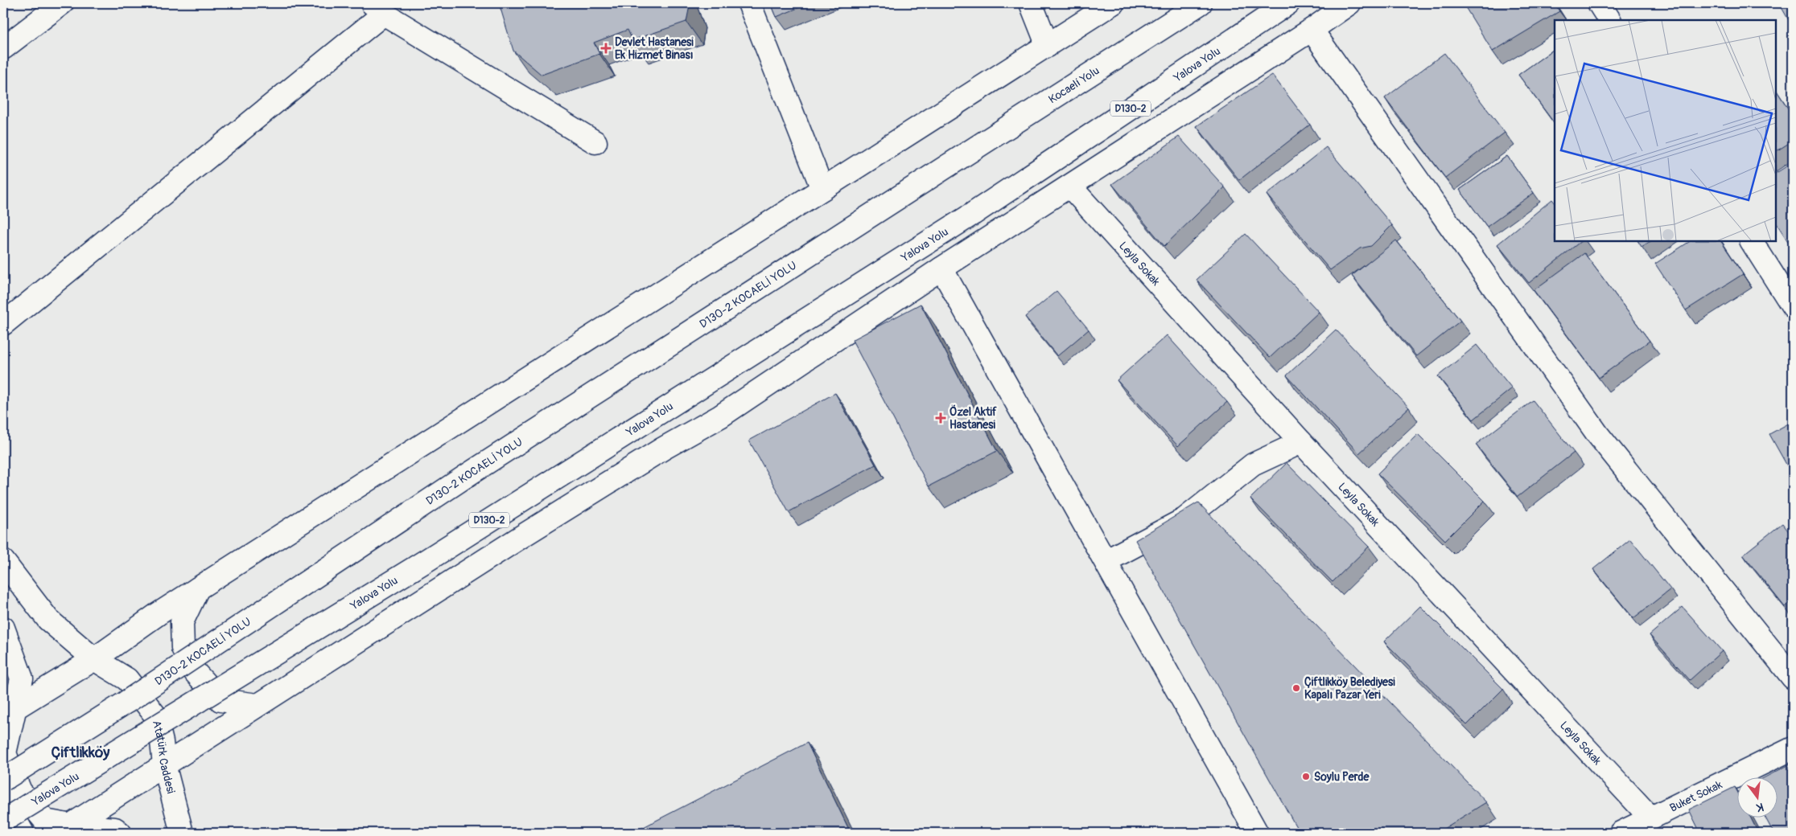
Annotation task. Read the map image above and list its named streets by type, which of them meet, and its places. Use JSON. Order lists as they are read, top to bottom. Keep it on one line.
{"streets":{"main road":["Yalova Yolu","Kocaeli̇ Yolu","D130-2","Leyla Sokak","D130-2 KOCAELİ YOLU","Atatürk Caddesi","Buket Sokak"]},"crossings":[["Kocaeli̇ Yolu","D130-2 KOCAELİ YOLU"],["Leyla Sokak","Buket Sokak"]],"districts":["Çiftlikköy"],"places":{"health":["Devlet Hastanesi Ek Hizmet Binası","Özel Aktif Hastanesi"],"other":["Çiftlikköy Belediyesi Kapalı Pazar Yeri","Soylu Perde"]},"north":"bottom"}
